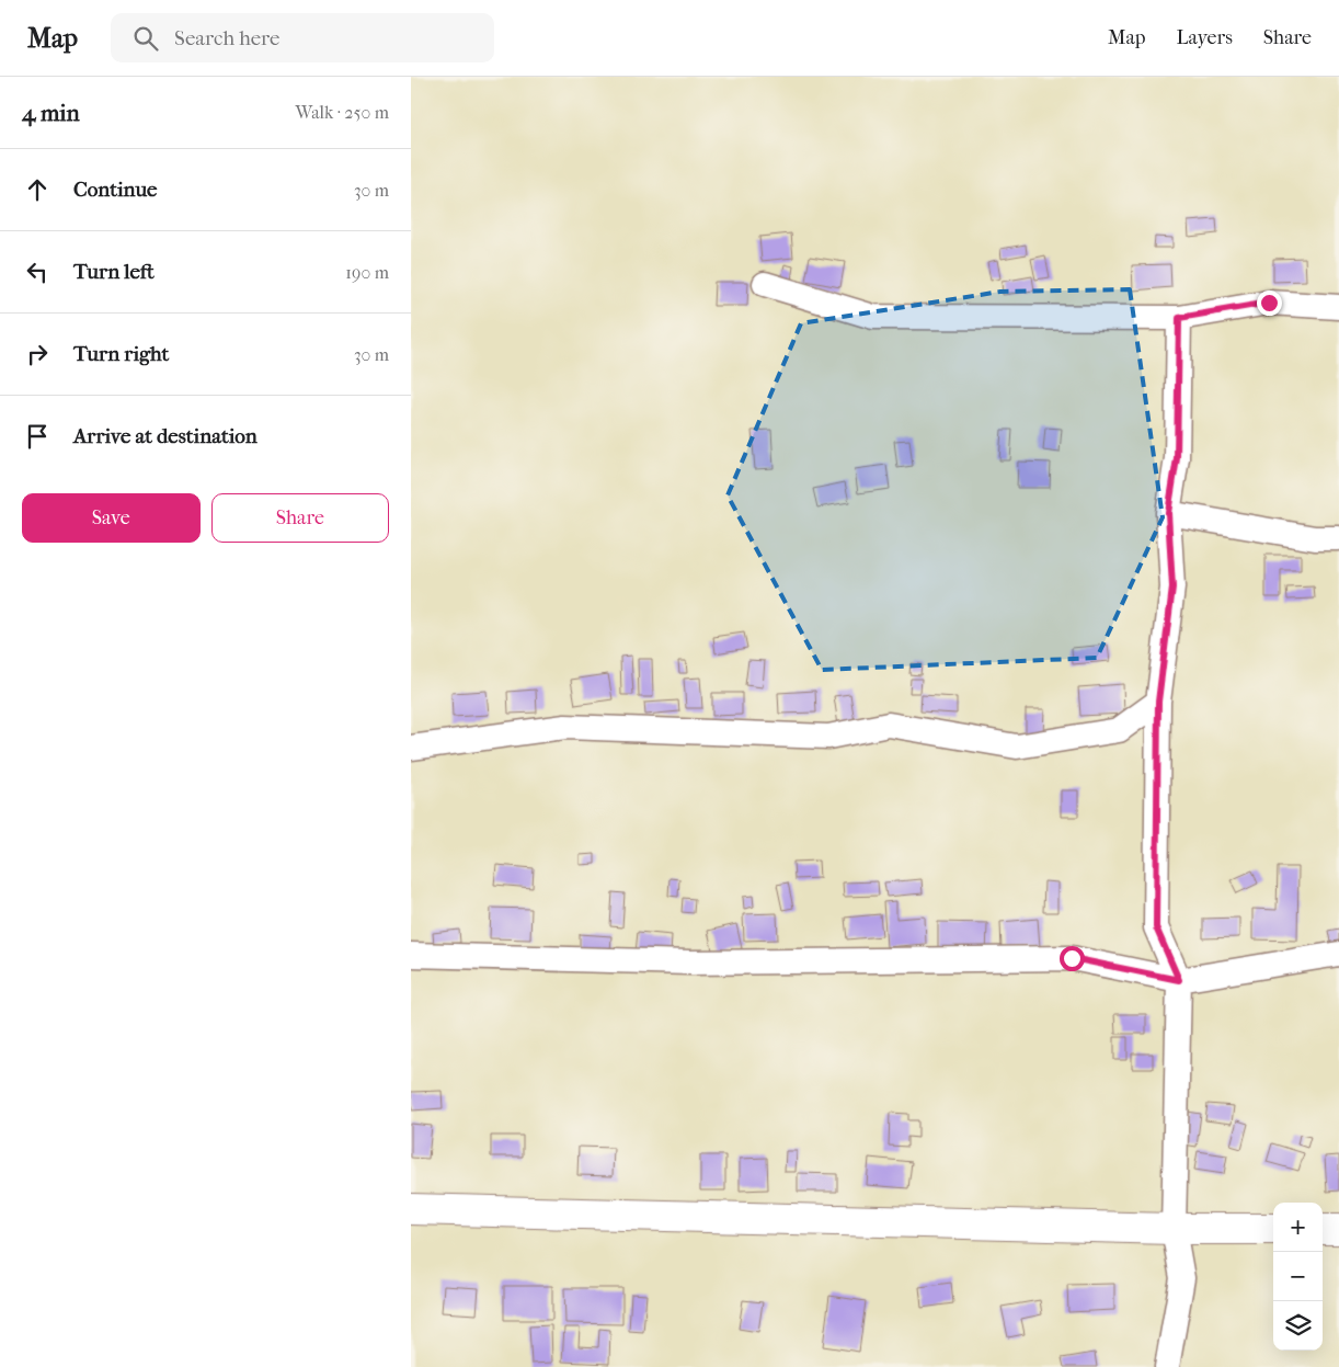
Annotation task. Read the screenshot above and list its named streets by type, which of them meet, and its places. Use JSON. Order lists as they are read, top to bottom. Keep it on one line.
{"page":{"header":"Map","search":"Search here","nav":["Map","Layers","Share"],"heading":["4 min","Walk · 250 m"],"list":[["Continue","30 m"],["Turn left","190 m"],["Turn right","30 m"],"Arrive at destination"],"buttons":["Save","Share"],"map_buttons":["+","−"]}}
